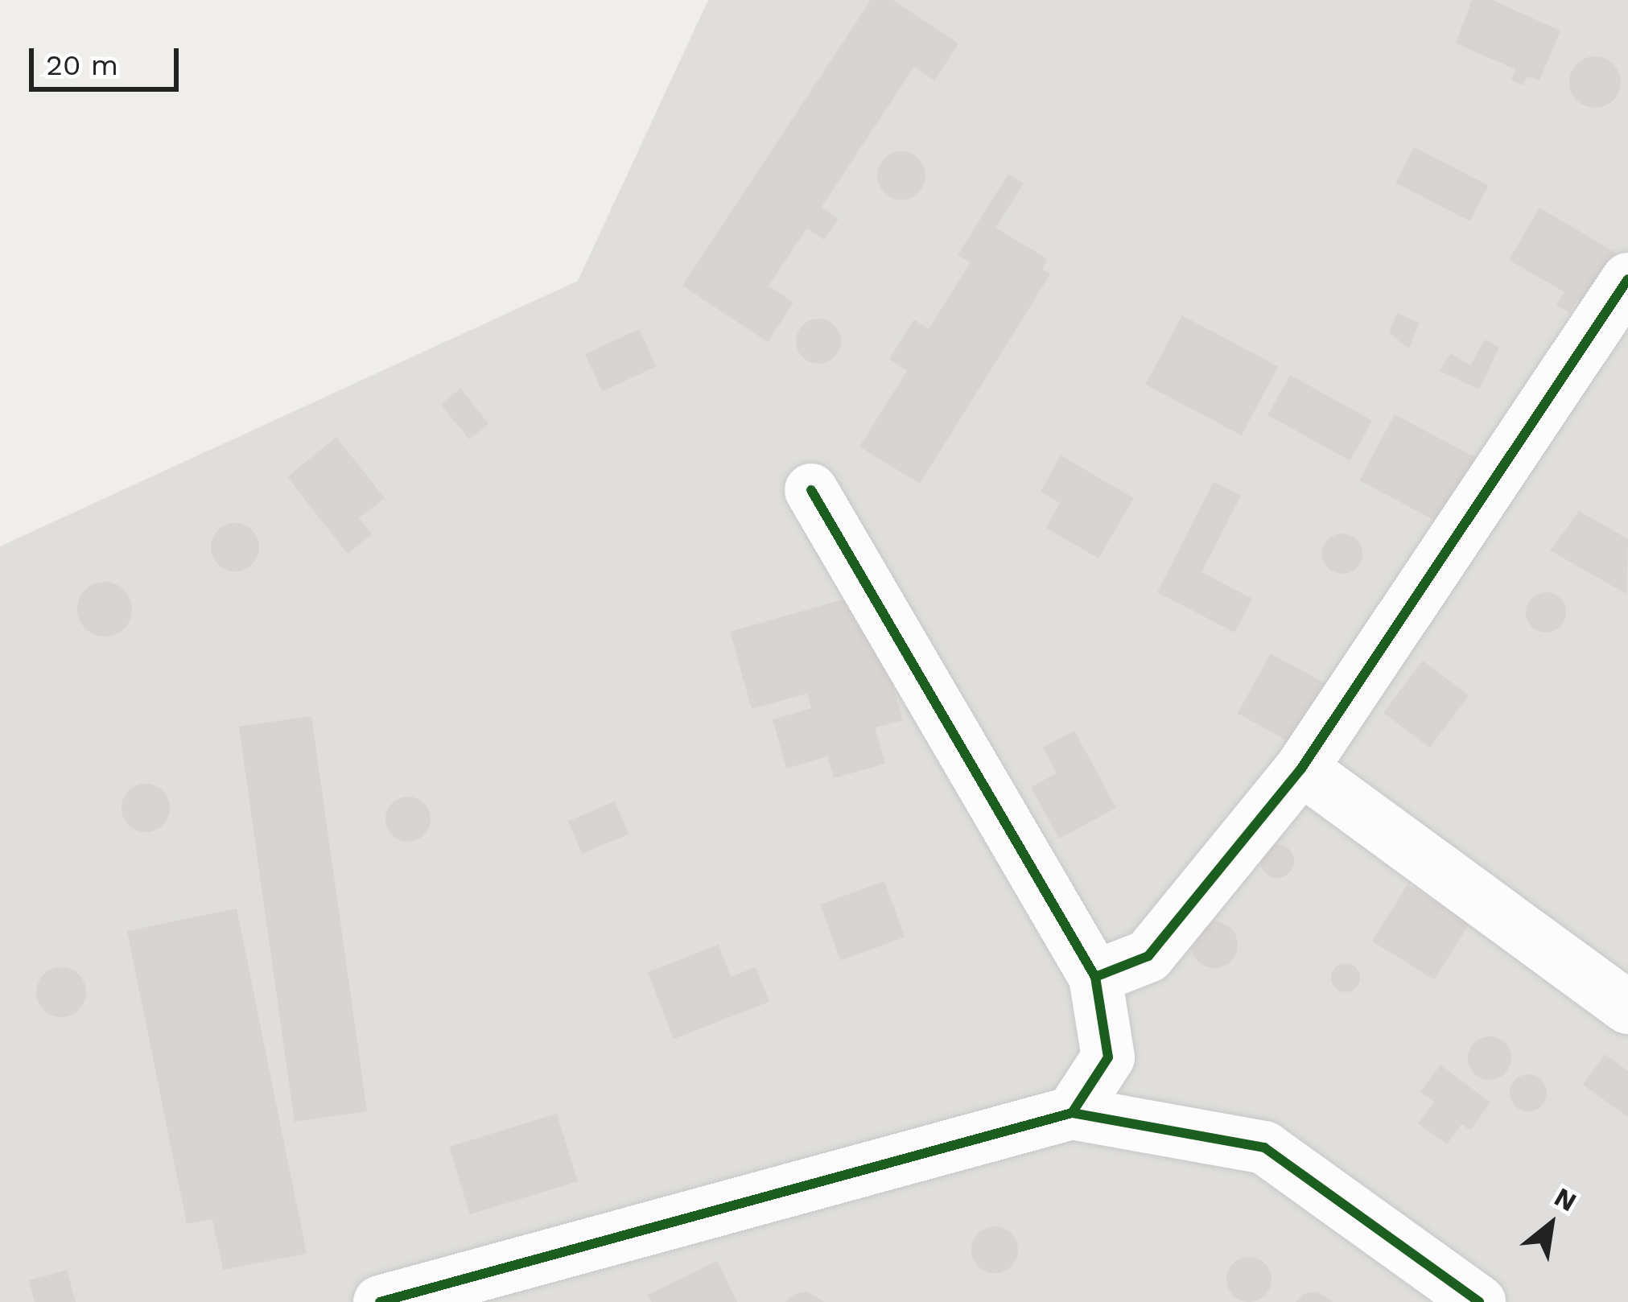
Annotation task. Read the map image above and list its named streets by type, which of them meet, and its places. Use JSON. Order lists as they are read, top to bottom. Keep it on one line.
{"scale_bar":"20 m","north":"top right"}
